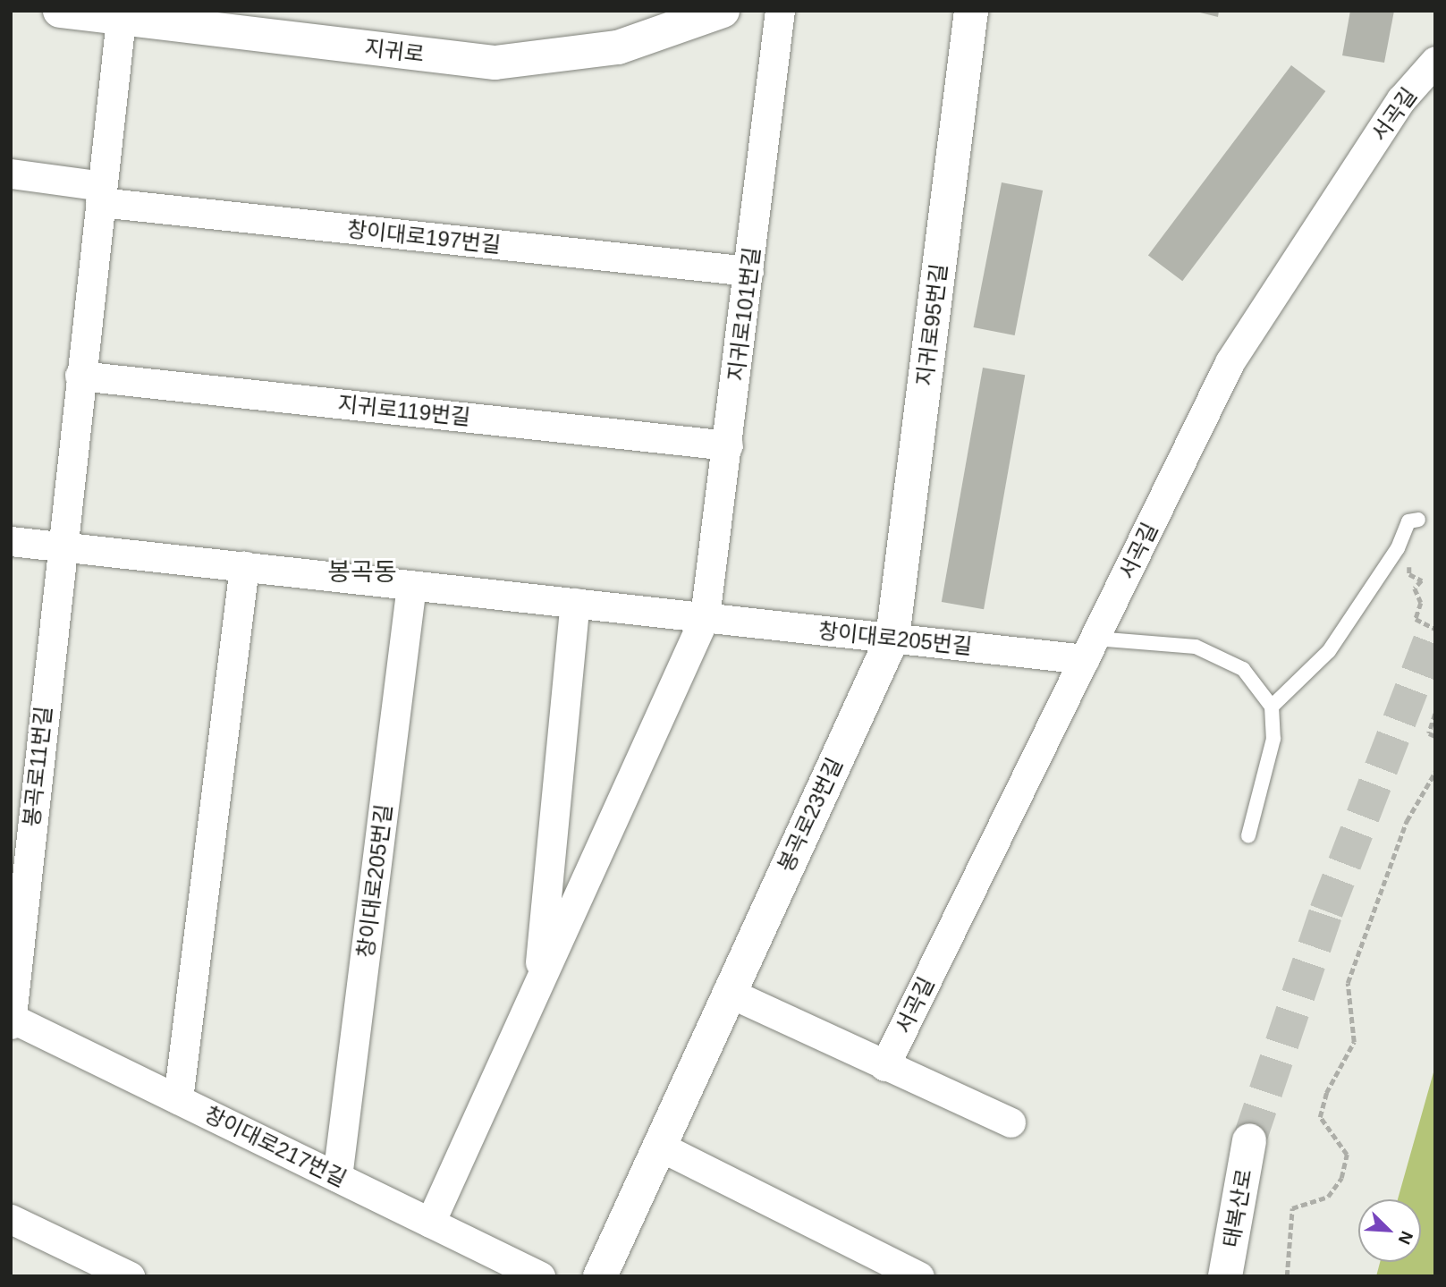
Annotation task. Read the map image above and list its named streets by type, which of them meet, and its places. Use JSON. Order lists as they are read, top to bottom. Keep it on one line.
{"streets":{"street":["지귀로","서곡길","창이대로197번길","지귀로101번길","지귀로95번길","지귀로119번길","창이대로205번길","봉곡로11번길","봉곡로23번길","창이대로217번길","태복산로"]},"crossings":[["서곡길","창이대로205번길"],["창이대로197번길","지귀로101번길"],["지귀로101번길","지귀로119번길"],["지귀로101번길","창이대로205번길"],["지귀로95번길","창이대로205번길"],["지귀로95번길","봉곡로23번길"],["창이대로205번길","봉곡로11번길"],["창이대로205번길","봉곡로23번길"],["창이대로205번길","창이대로217번길"],["봉곡로11번길","창이대로217번길"]],"districts":["봉곡동"],"north":"bottom right"}
